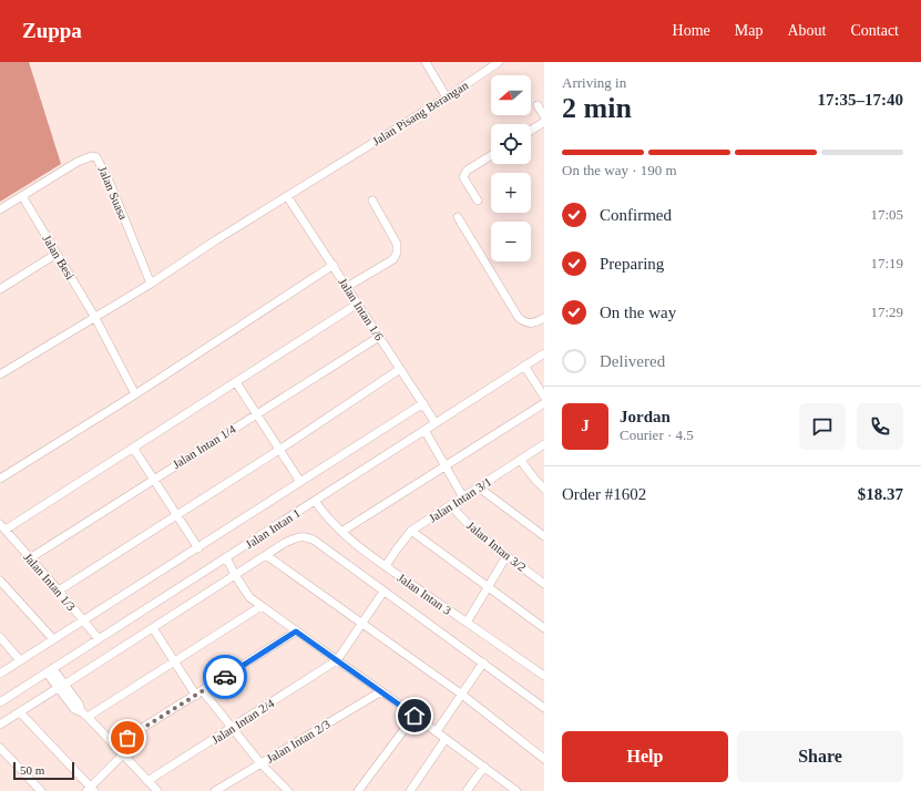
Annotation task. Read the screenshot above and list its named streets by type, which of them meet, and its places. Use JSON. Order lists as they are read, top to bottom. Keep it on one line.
{"streets":{"street":["Jalan Pisang Berangan","Jalan Suasa","Jalan Besi","Jalan Intan 1/6","Jalan Intan 1/4","Jalan Intan 3/1","Jalan Intan 1","Jalan Intan 3/2","Jalan Intan 1/3","Jalan Intan 3","Jalan Intan 2/4","Jalan Intan 2/3"]},"crossings":[["Jalan Pisang Berangan","Jalan Suasa"],["Jalan Pisang Berangan","Jalan Besi"],["Jalan Pisang Berangan","Jalan Intan 1/6"],["Jalan Suasa","Jalan Besi"],["Jalan Intan 1/6","Jalan Intan 1/4"],["Jalan Intan 1/6","Jalan Intan 1"],["Jalan Intan 1/4","Jalan Intan 1/3"],["Jalan Intan 3/1","Jalan Intan 3/2"],["Jalan Intan 3/1","Jalan Intan 3"],["Jalan Intan 1","Jalan Intan 1/3"],["Jalan Intan 1","Jalan Intan 3"]],"scale_bar":"50 m","north":"left","page":{"header":"Zuppa","nav":["Home","Map","About","Contact"],"heading":["2 min","Arriving in","17:35–17:40"],"panel":["Jordan","Courier · 4.5","Order #1602","$18.37"],"map_buttons":["+","−"],"bar":"On the way · 190 m","list":[["Confirmed","17:05"],["Preparing","17:19"],["On the way","17:29"],"Delivered"],"round":"J","buttons":["Help","Share"],"scale":"50 m"}}
